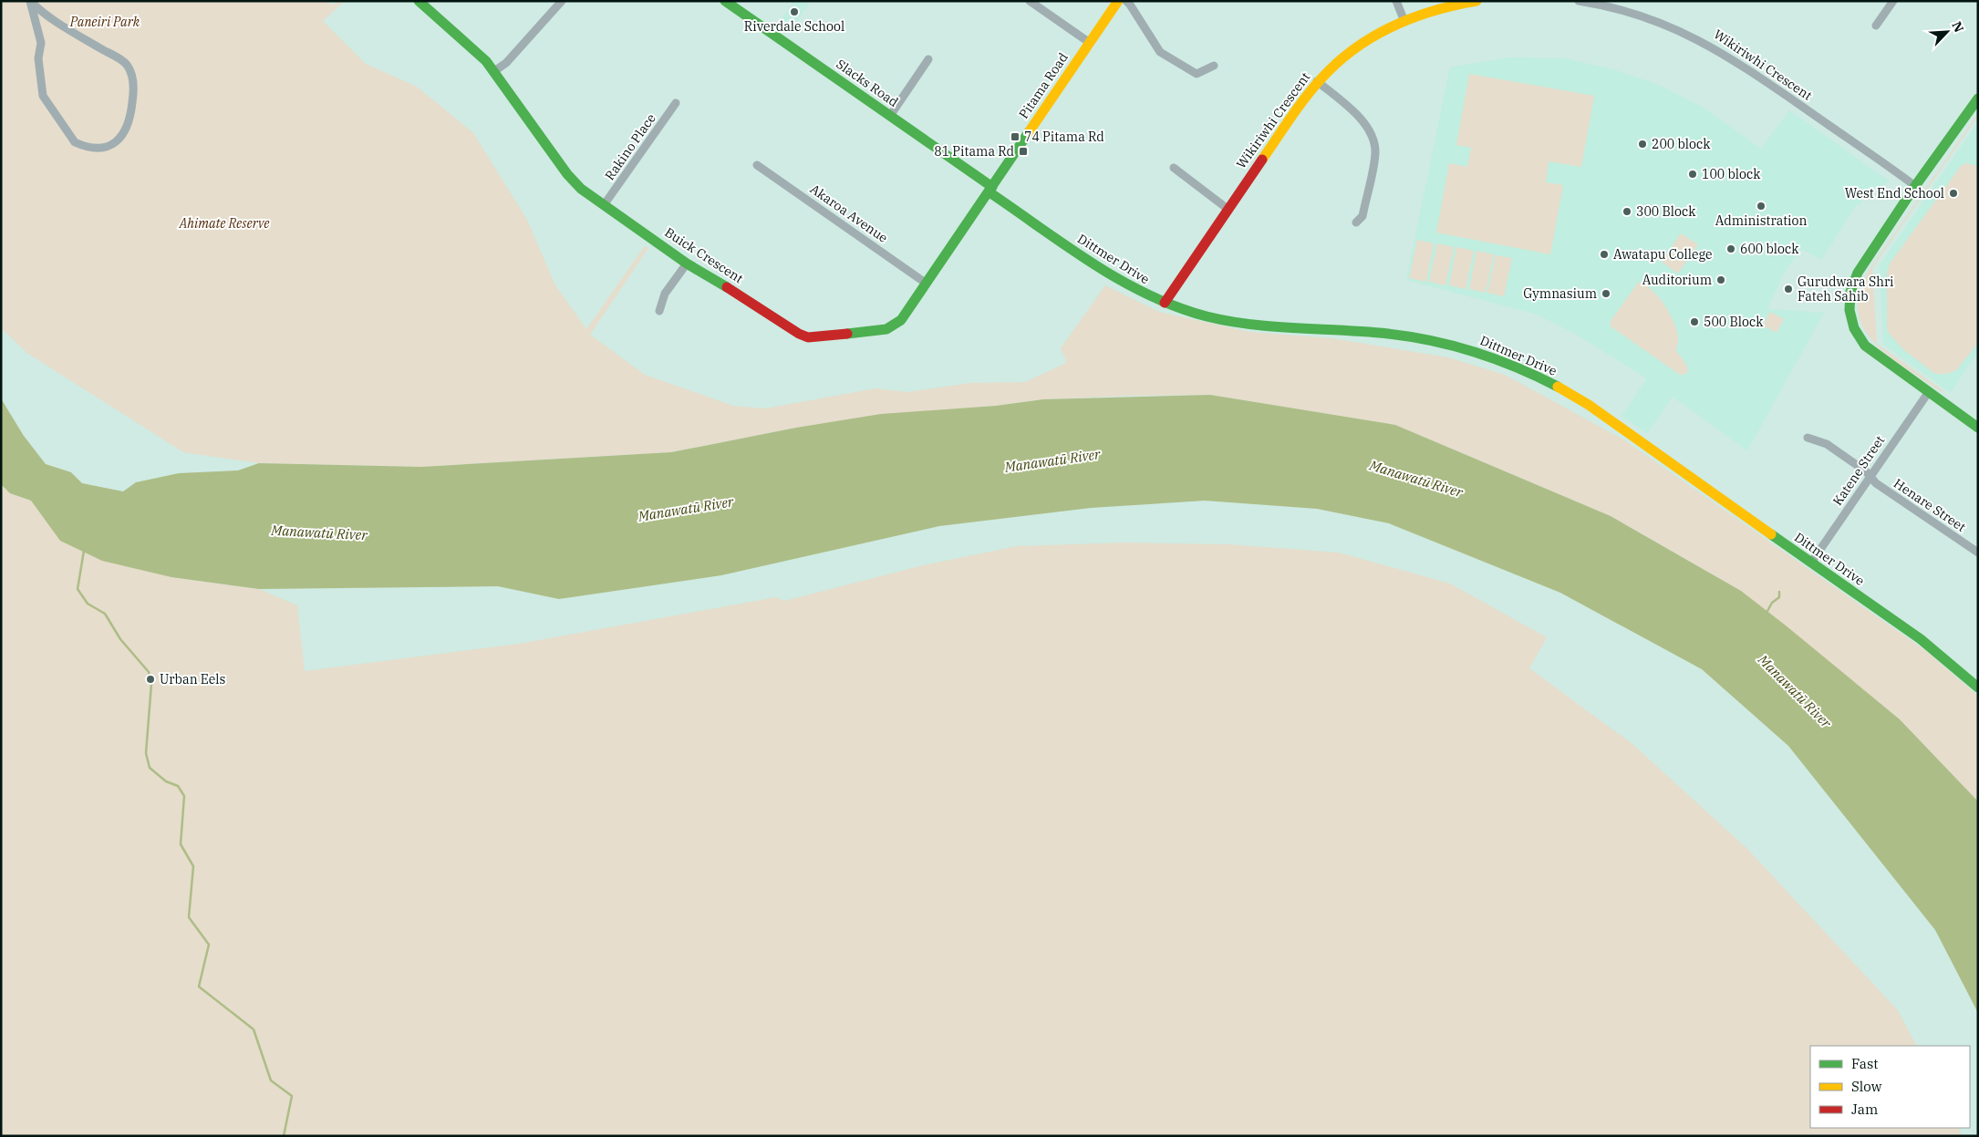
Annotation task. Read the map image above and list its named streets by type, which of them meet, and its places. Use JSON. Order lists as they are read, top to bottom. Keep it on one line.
{"streets":{"street":["Wikiriwhi Crescent","Slacks Road","Pitama Road","Rakino Place","Akaroa Avenue","Buick Crescent","Dittmer Drive","Katene Street","Henare Street"]},"crossings":[["Wikiriwhi Crescent","Dittmer Drive"],["Slacks Road","Pitama Road"],["Slacks Road","Buick Crescent"],["Slacks Road","Dittmer Drive"],["Pitama Road","Buick Crescent"],["Pitama Road","Dittmer Drive"],["Rakino Place","Buick Crescent"],["Akaroa Avenue","Buick Crescent"],["Buick Crescent","Dittmer Drive"],["Dittmer Drive","Katene Street"],["Katene Street","Henare Street"]],"water":["Manawatū River"],"parks":["Paneiri Park","Ahimate Reserve"],"places":{"other":["Riverdale School","200 block","100 block","West End School","Administration","300 Block","600 block","Awatapu College","Auditorium","Gurudwara Shri Fateh Sahib","Gymnasium","500 Block","Urban Eels"],"transit":["74 Pitama Rd","81 Pitama Rd"]},"legend":["Fast","Slow","Jam"],"north":"top right"}
